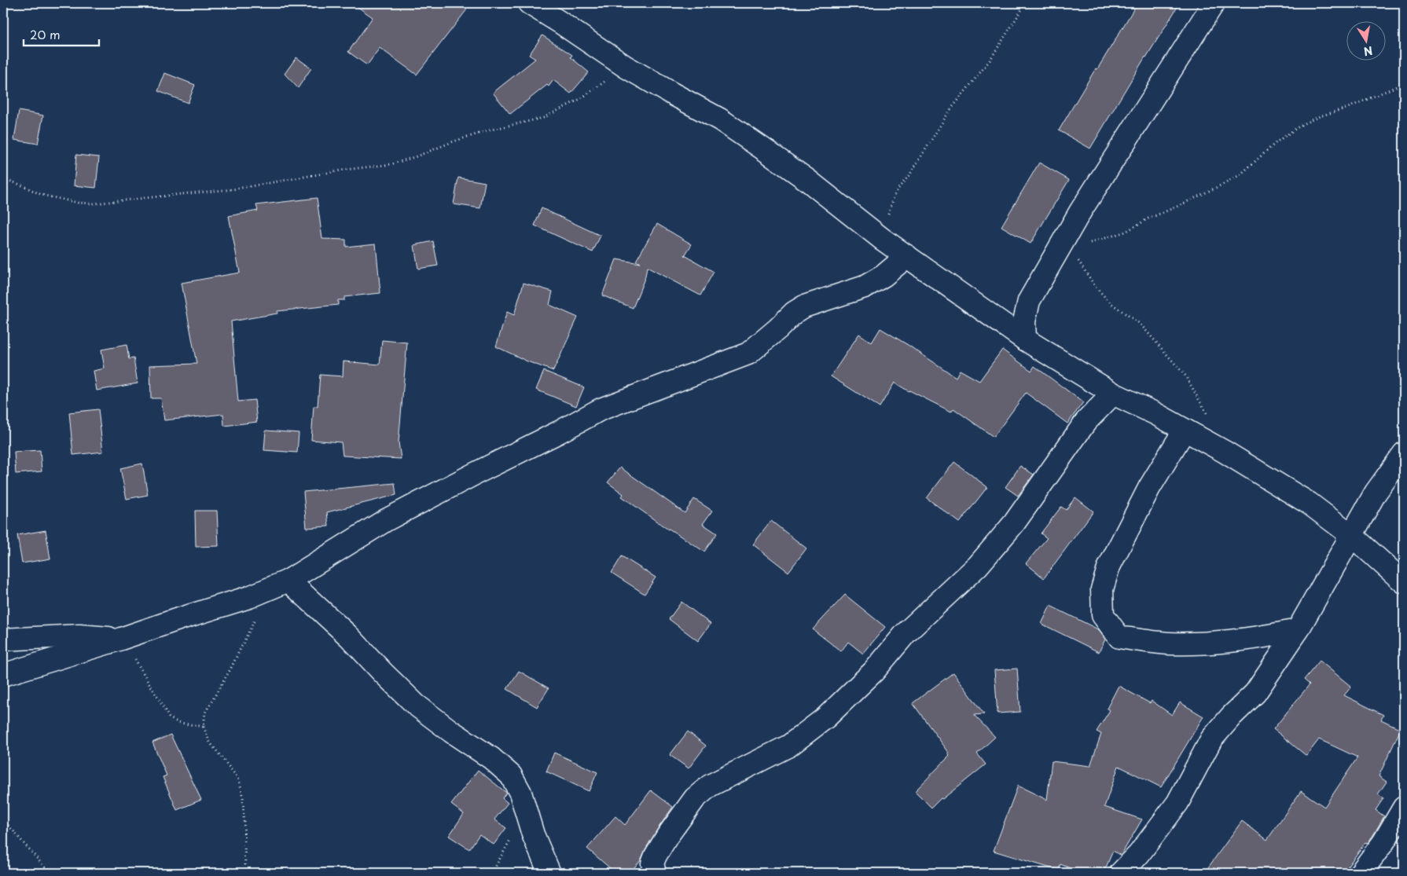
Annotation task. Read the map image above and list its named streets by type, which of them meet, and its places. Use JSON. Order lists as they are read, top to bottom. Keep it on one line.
{"scale_bar":"20 m","north":"bottom"}
